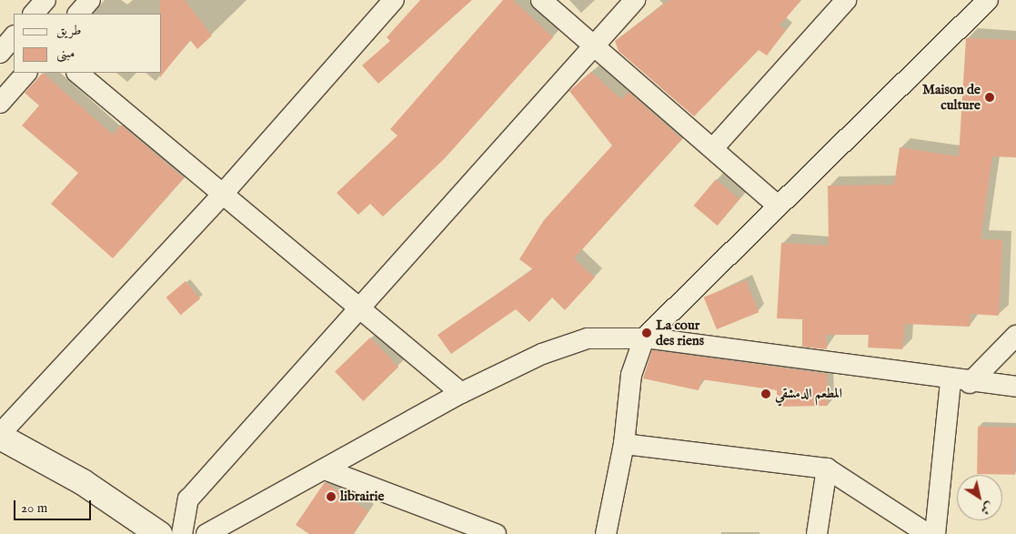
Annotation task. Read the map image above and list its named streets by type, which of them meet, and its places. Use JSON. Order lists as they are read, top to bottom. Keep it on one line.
{"places":["Maison de culture","La cour des riens","المطعم الدمشقي","librairie"],"legend":["طريق","مبنى"],"scale_bar":"20 m","north":"bottom right"}
